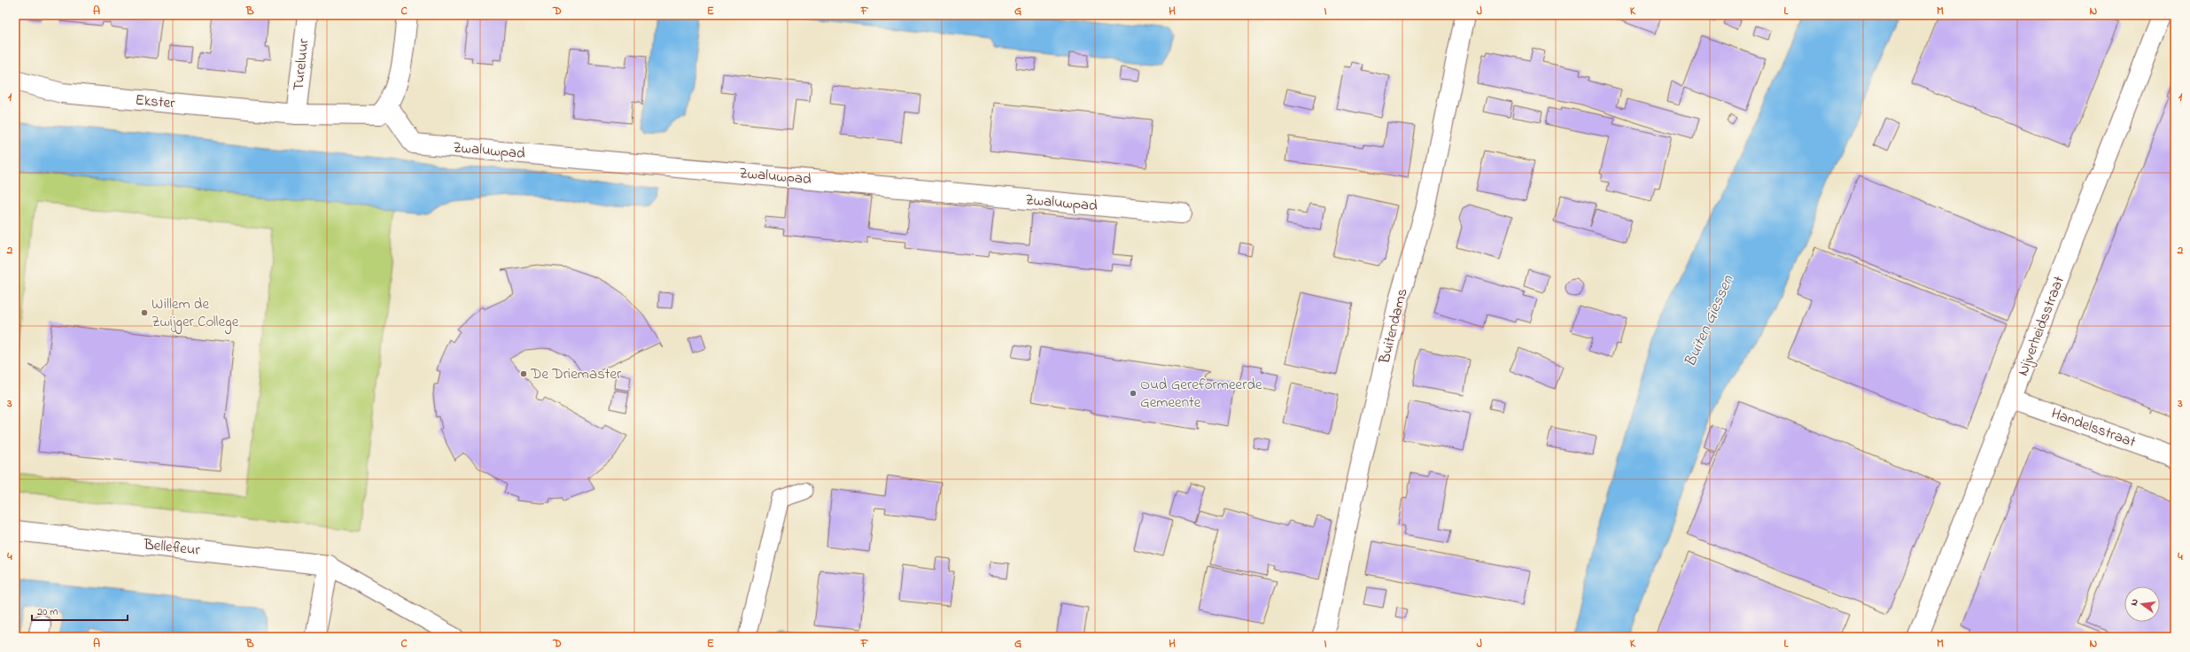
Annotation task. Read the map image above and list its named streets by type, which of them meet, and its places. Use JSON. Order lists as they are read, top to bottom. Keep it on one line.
{"streets":{"street":["Tureluur","Ekster","Zwaluwpad","Buitendams","Nijverheidsstraat","Handelsstraat","Bellefleur"]},"crossings":[["Tureluur","Ekster"],["Ekster","Zwaluwpad"],["Nijverheidsstraat","Handelsstraat"]],"water":["Buiten Giessen"],"places":["Willem de Zwijger College","De Driemaster","Oud Gereformeerde Gemeente"],"scale_bar":"20 m","north":"left","grid":{"columns":["A","B","C","D","E","F","G","H","I","J","K","L","M","N"],"rows":["1","2","3","4"]}}
